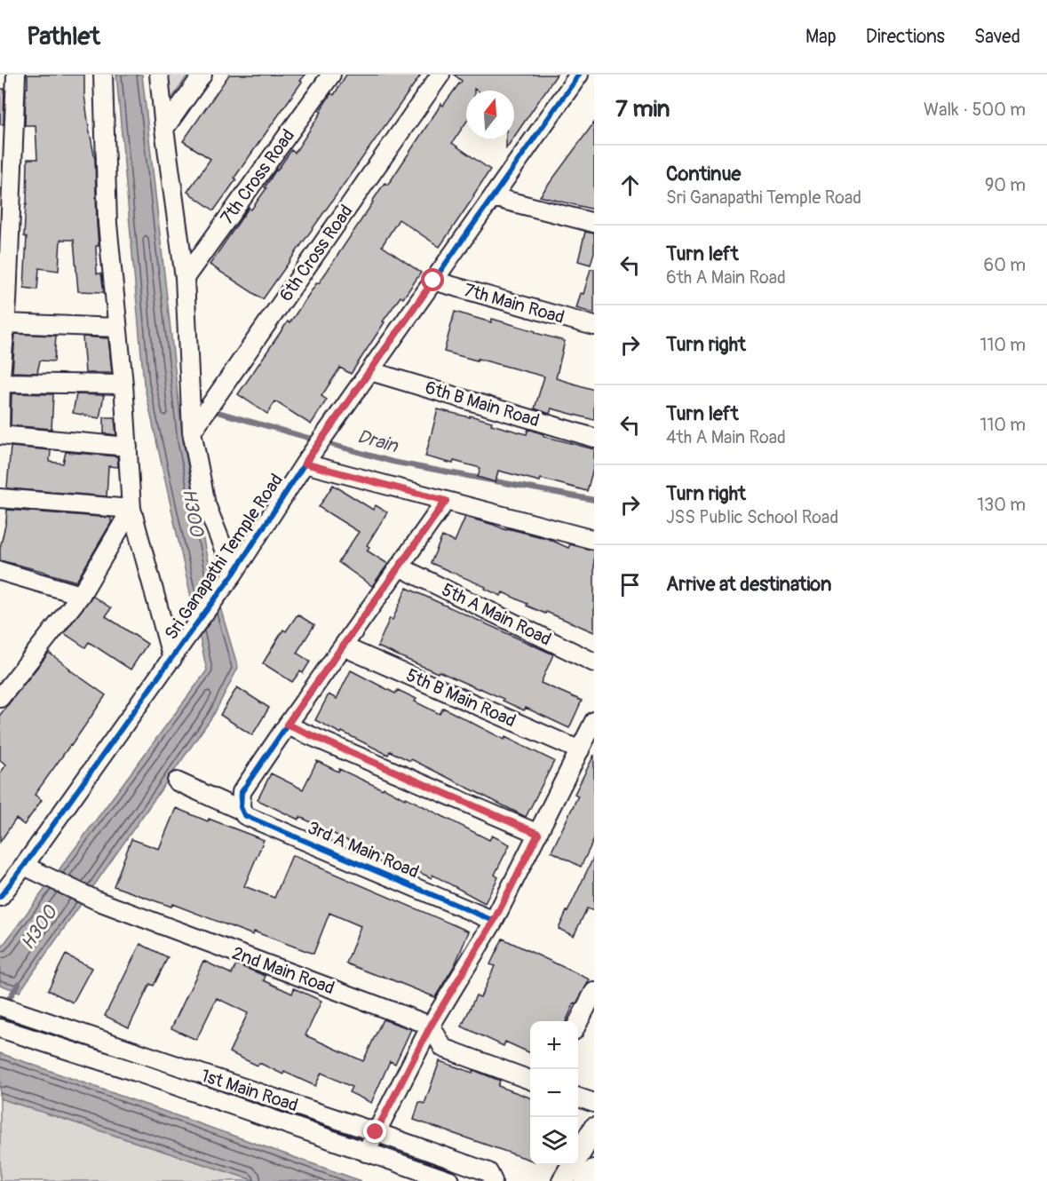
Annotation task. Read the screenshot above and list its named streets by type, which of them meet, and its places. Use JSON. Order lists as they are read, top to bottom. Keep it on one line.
{"streets":{"street":["7th Cross Road","6th Cross Road","7th Main Road","6th B Main Road","Sri Ganapathi Temple Road","5th A Main Road","5th B Main Road","3rd A Main Road","2nd Main Road","1st Main Road"]},"crossings":[["7th Main Road","Sri Ganapathi Temple Road"],["6th B Main Road","Sri Ganapathi Temple Road"],["Sri Ganapathi Temple Road","2nd Main Road"]],"water":["Drain","H300"],"north":"top","page":{"header":"Pathlet","nav":["Map","Directions","Saved"],"heading":["7 min","Walk · 500 m"],"list":[["Continue","Sri Ganapathi Temple Road","90 m"],["Turn left","6th A Main Road","60 m"],["Turn right","110 m"],["Turn left","4th A Main Road","110 m"],["Turn right","JSS Public School Road","130 m"],"Arrive at destination"],"map_buttons":["+","−"]}}
